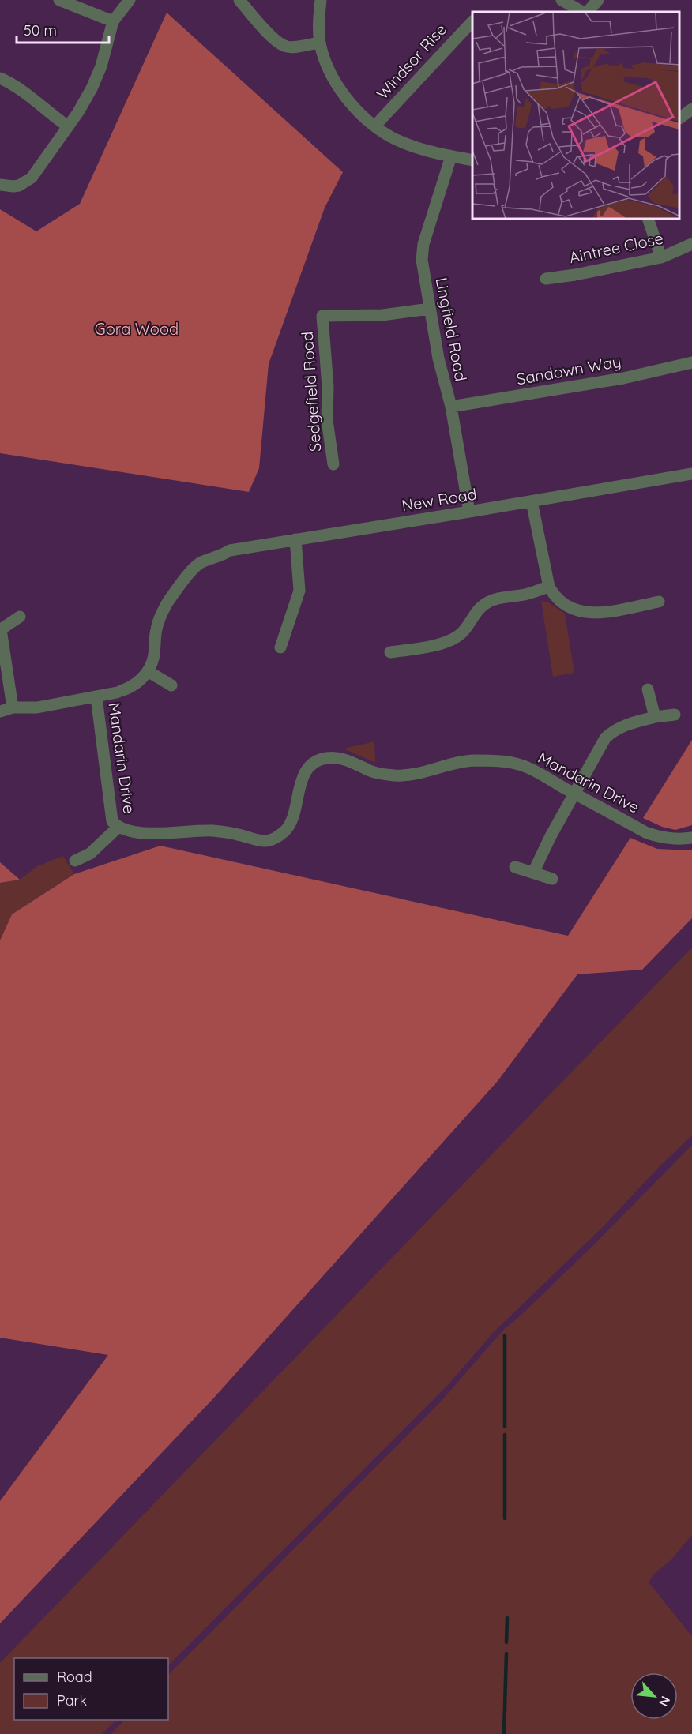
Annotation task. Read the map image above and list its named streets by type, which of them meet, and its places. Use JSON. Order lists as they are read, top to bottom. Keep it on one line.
{"streets":{"street":["Windsor Rise","Aintree Close","Lingfield Road","Sandown Way","Sedgefield Road","New Road","Mandarin Drive"]},"crossings":[["Lingfield Road","Sandown Way"],["Lingfield Road","Sedgefield Road"],["Lingfield Road","New Road"]],"parks":["Gora Wood"],"legend":["Road","Park"],"scale_bar":"50 m","north":"bottom right"}
